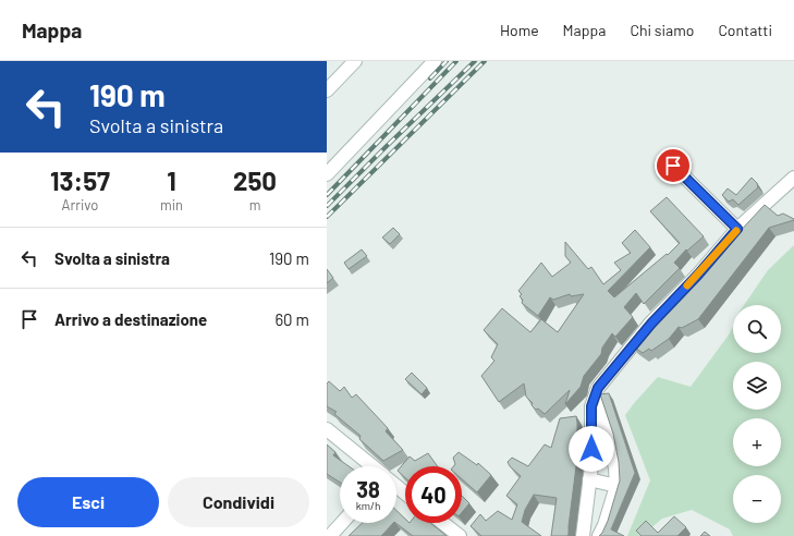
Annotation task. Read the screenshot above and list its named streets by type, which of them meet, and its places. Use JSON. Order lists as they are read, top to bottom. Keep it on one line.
{"page":{"header":"Mappa","nav":["Home","Mappa","Chi siamo","Contatti"],"turn":["190 m","Svolta a sinistra"],"eta":["13:57","Arrivo","1","min","250","m"],"list":[{"name":"Svolta a sinistra","value":"190 m"},{"name":"Arrivo a destinazione","value":"60 m"}],"map_buttons":["+","−"],"speed":"38 km/h","limit":"40","buttons":["Esci","Condividi"]}}
